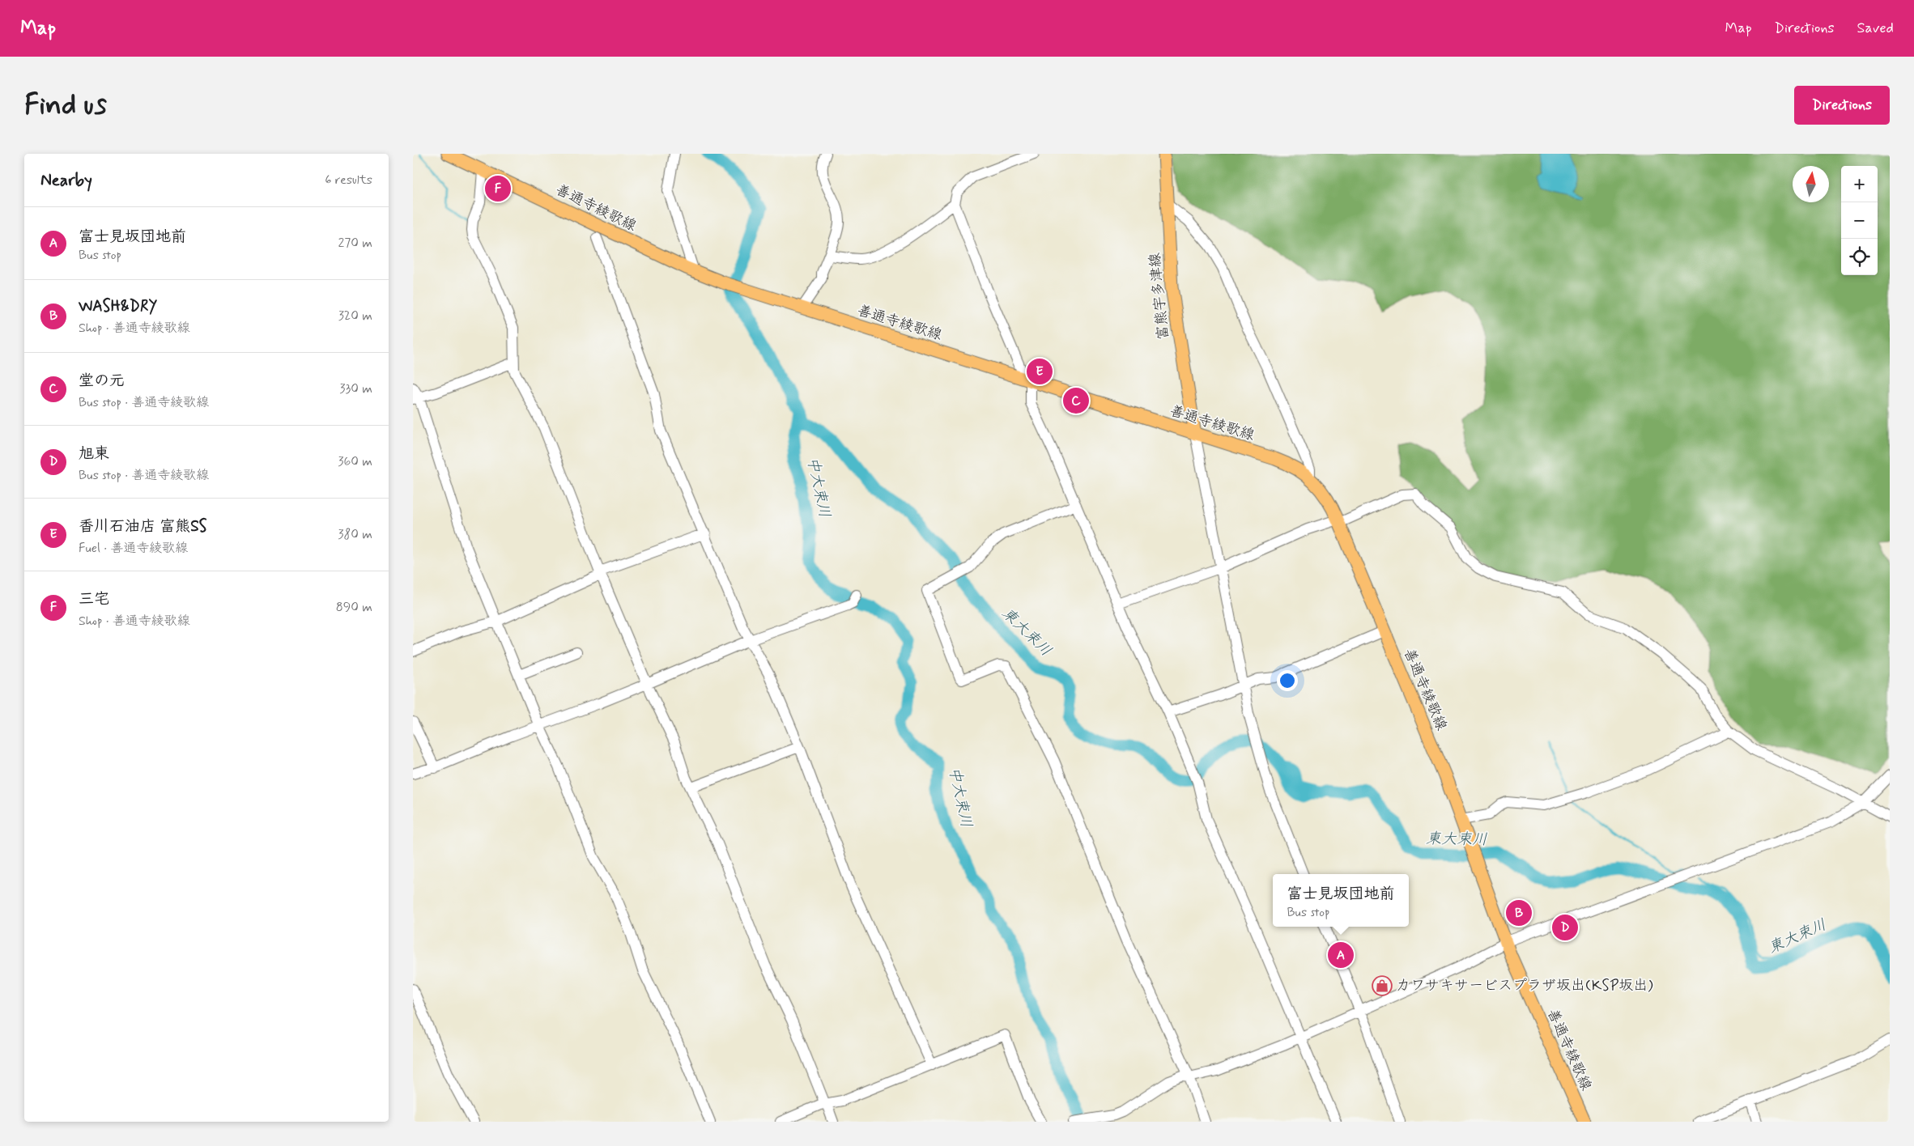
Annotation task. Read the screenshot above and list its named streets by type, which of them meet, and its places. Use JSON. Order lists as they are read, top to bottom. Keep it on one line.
{"streets":{"main road":["善通寺綾歌線","富熊宇多津線"]},"crossings":[["善通寺綾歌線","富熊宇多津線"]],"water":["中大束川","東大束川"],"places":{"shop":["カワサキサービスプラザ坂出(KSP坂出)"]},"north":"top","page":{"header":"Map","nav":["Map","Directions","Saved"],"buttons":"Directions","title":"Find us","heading":["Nearby","6 results"],"map_buttons":["+","−"],"pins":["F","E","C","B","D","A"],"list":[{"mark":"A","name":"富士見坂団地前","note":"Bus stop","value":"270 m"},{"mark":"B","name":"WASH&DRY","note":"Shop · 善通寺綾歌線","value":"320 m"},{"mark":"C","name":"堂の元","note":"Bus stop · 善通寺綾歌線","value":"330 m"},{"mark":"D","name":"旭東","note":"Bus stop · 善通寺綾歌線","value":"360 m"},{"mark":"E","name":"香川石油店 富熊SS","note":"Fuel · 善通寺綾歌線","value":"380 m"},{"mark":"F","name":"三宅","note":"Shop · 善通寺綾歌線","value":"890 m"}],"popup":["富士見坂団地前","Bus stop"]}}
